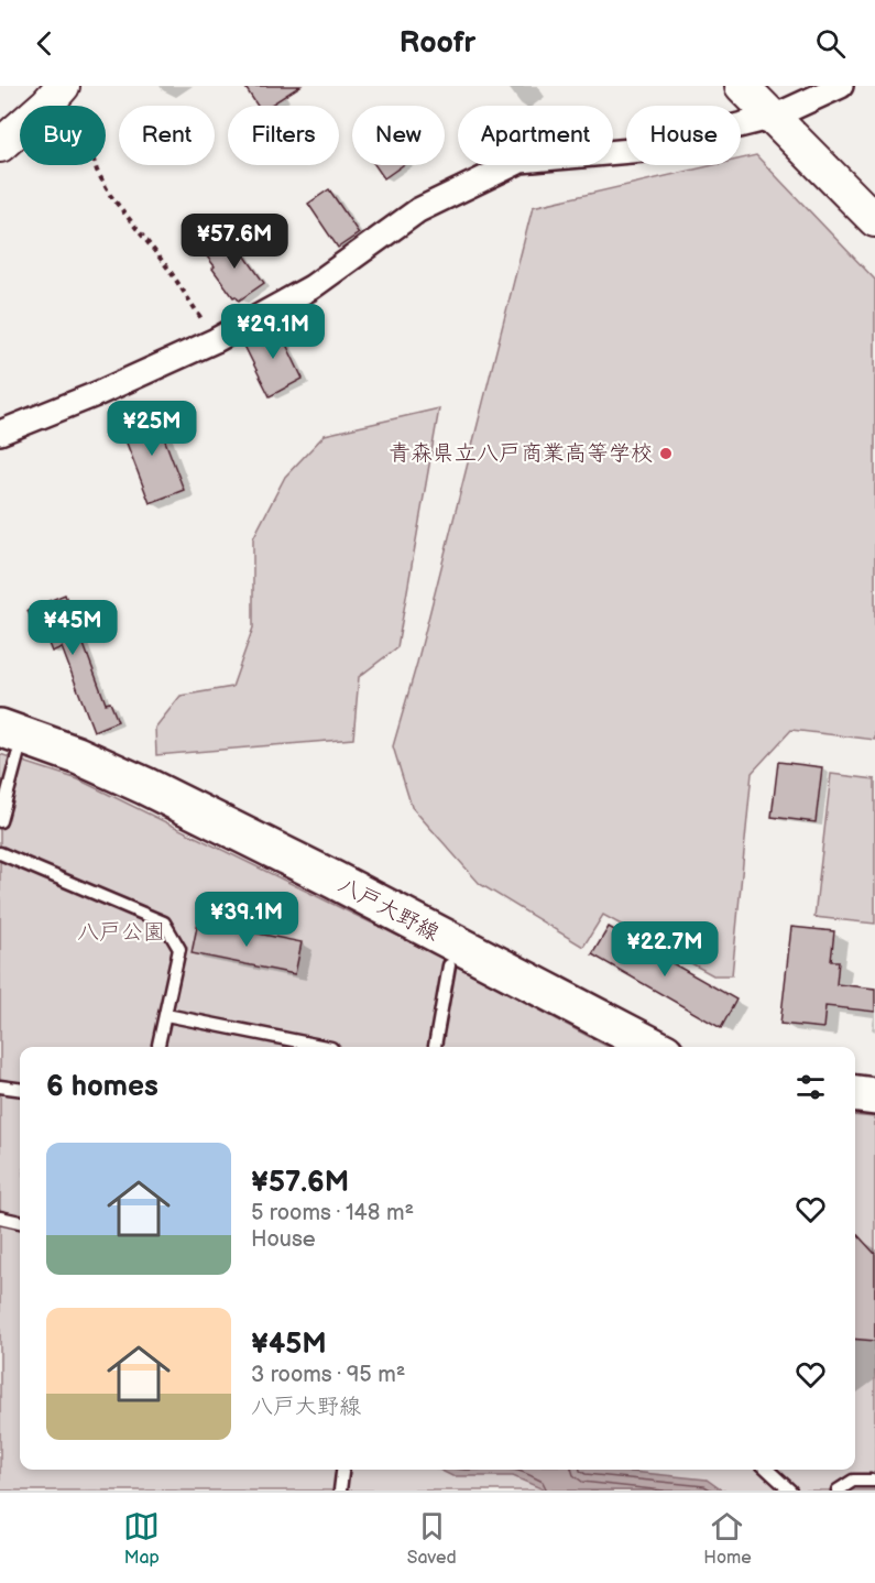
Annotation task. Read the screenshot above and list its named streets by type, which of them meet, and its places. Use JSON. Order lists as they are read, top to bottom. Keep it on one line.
{"streets":{"main road":["八戸大野線"]},"parks":["八戸公園"],"places":["青森県立八戸商業高等学校"],"page":{"header":"Roofr","chip":["Buy","Rent","Filters","New","Apartment","House"],"price":["¥57.6M","¥29.1M","¥25M","¥45M","¥39.1M","¥22.7M"],"heading":"6 homes","list":[{"name":"¥57.6M","note":"5 rooms · 148 m² · House"},{"name":"¥45M","note":"3 rooms · 95 m² · 八戸大野線"}],"tabs":["Map","Saved","Home"]}}
